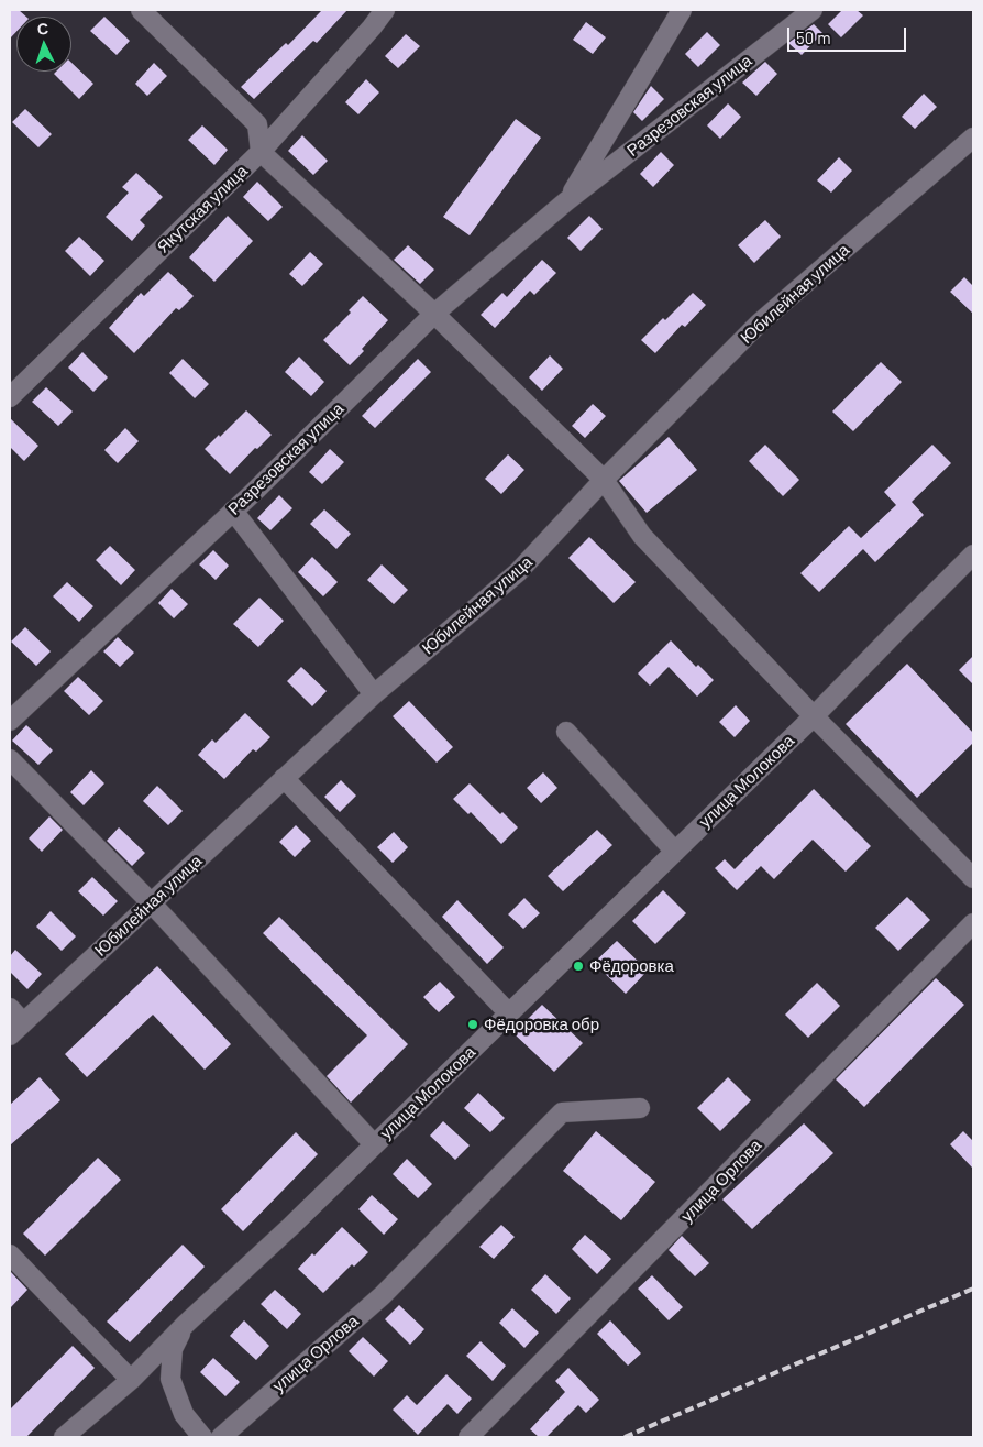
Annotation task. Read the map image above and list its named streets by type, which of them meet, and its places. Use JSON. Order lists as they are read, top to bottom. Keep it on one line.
{"streets":{"street":["Разрезовская улица","Якутская улица","Юбилейная улица","улица Молокова","улица Орлова"]},"places":["Фёдоровка","Фёдоровка обр"],"scale_bar":"50 m","north":"top"}
